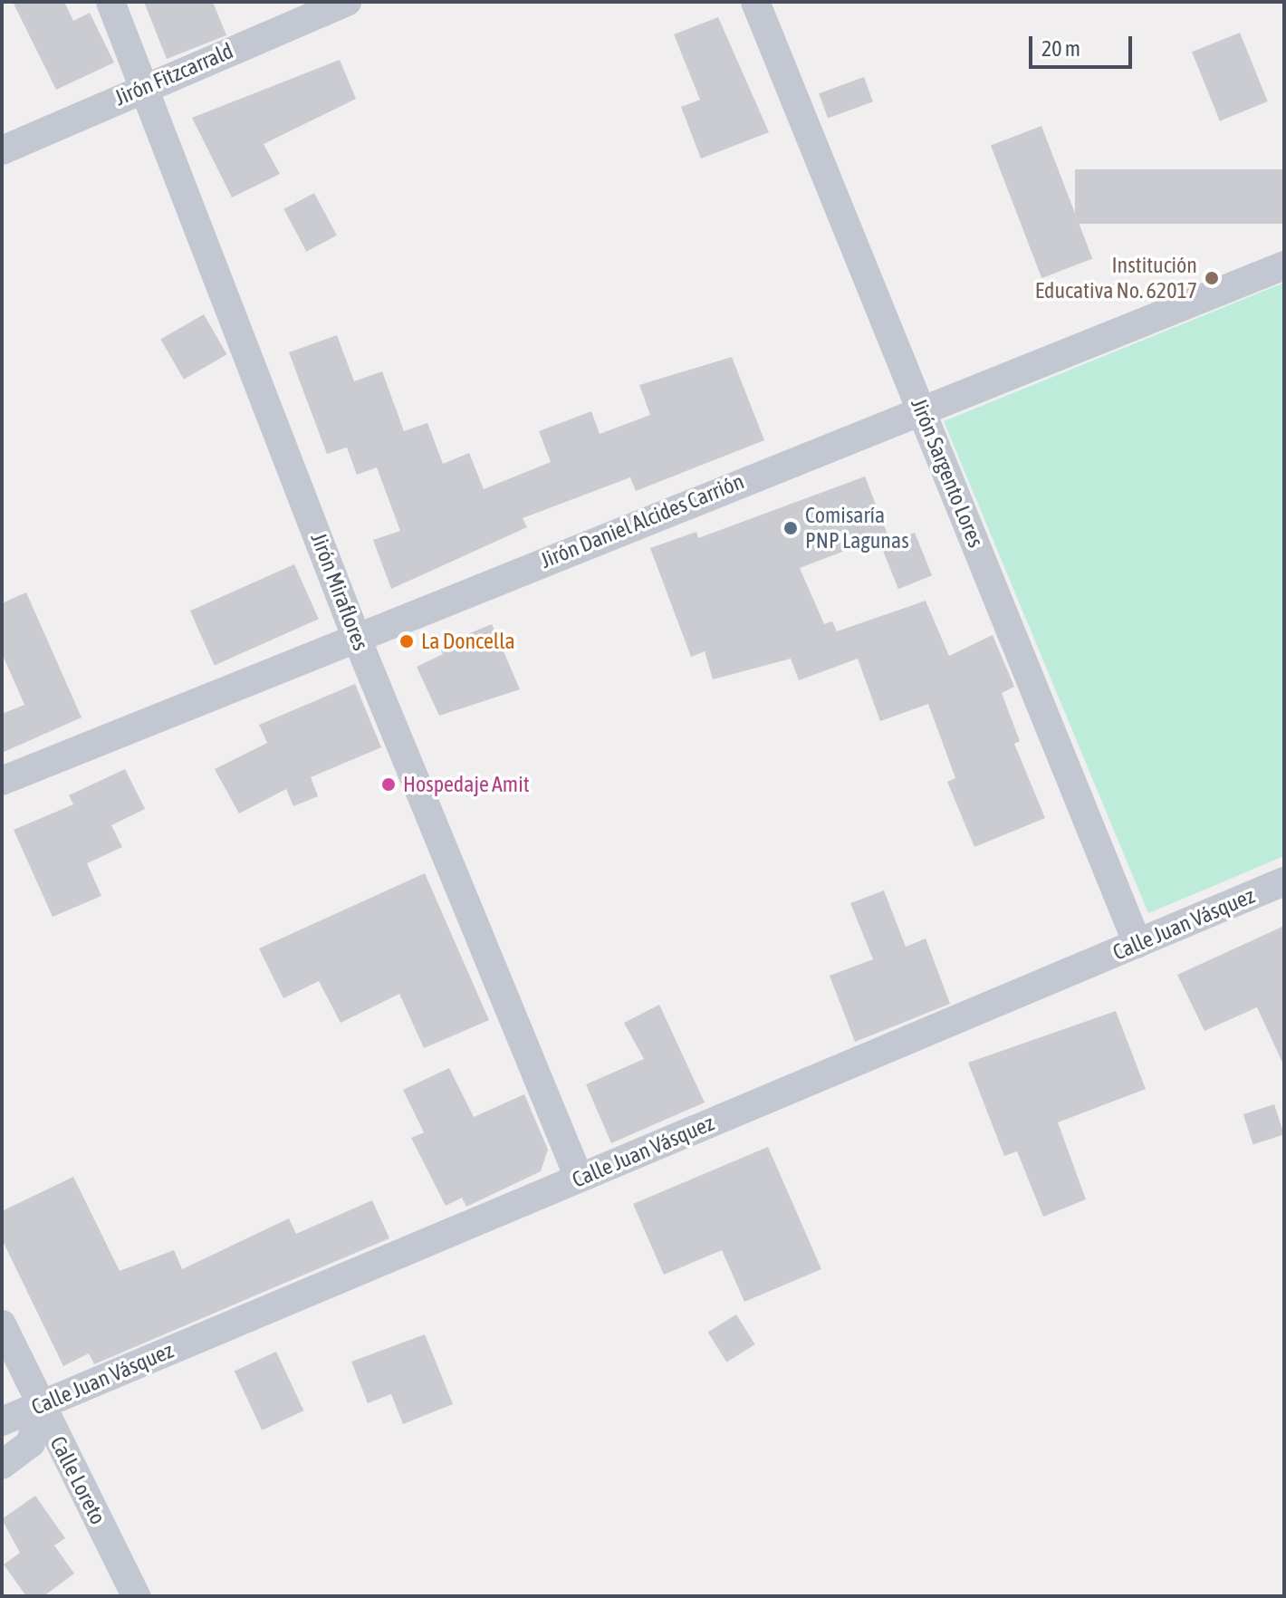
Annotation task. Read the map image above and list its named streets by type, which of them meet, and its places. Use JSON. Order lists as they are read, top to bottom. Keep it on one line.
{"streets":{"street":["Jirón Fitzcarrald","Jirón Sargento Lores","Jirón Daniel Alcides Carrión","Jirón Miraflores","Calle Juan Vásquez","Calle Loreto"]},"crossings":[["Jirón Fitzcarrald","Jirón Miraflores"],["Jirón Sargento Lores","Jirón Daniel Alcides Carrión"],["Jirón Sargento Lores","Calle Juan Vásquez"],["Jirón Daniel Alcides Carrión","Jirón Miraflores"],["Jirón Miraflores","Calle Juan Vásquez"],["Calle Juan Vásquez","Calle Loreto"]],"places":["Institución Educativa No. 62017","Comisaría PNP Lagunas","La Doncella","Hospedaje Amit"],"scale_bar":"20 m"}
